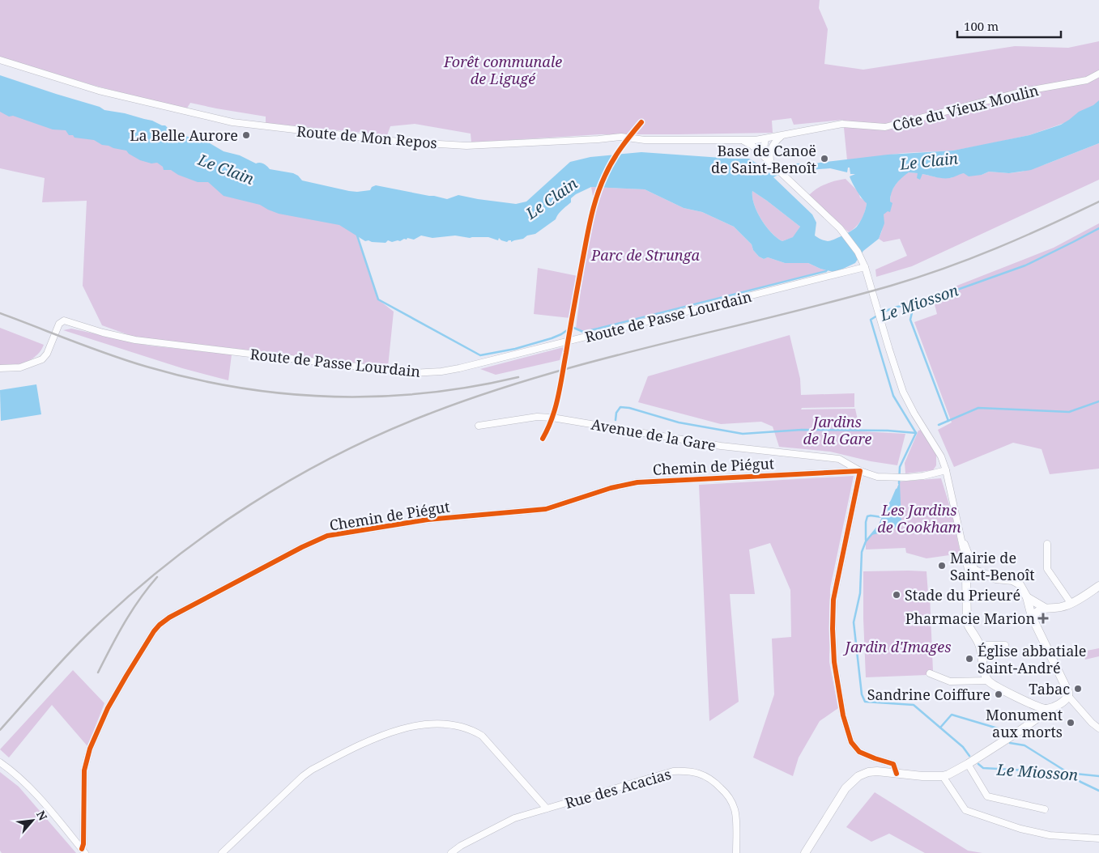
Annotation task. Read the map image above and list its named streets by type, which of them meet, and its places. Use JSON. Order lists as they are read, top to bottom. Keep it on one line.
{"streets":{"street":["Côte du Vieux Moulin","Route de Mon Repos","Route de Passe Lourdain","Avenue de la Gare","Chemin de Piégut","Rue des Acacias"]},"crossings":[["Côte du Vieux Moulin","Route de Mon Repos"],["Avenue de la Gare","Chemin de Piégut"]],"water":["Le Clain","Le Miosson"],"parks":["Forêt communale de Ligugé","Parc de Strunga","Jardins de la Gare","Les Jardins de Cookham","Jardin d'Images"],"places":{"other":["La Belle Aurore","Base de Canoë de Saint-Benoît","Mairie de Saint-Benoît","Stade du Prieuré","Église abbatiale Saint-André","Tabac","Sandrine Coiffure","Monument aux morts"],"health":["Pharmacie Marion"]},"scale_bar":"100 m","north":"top right"}
